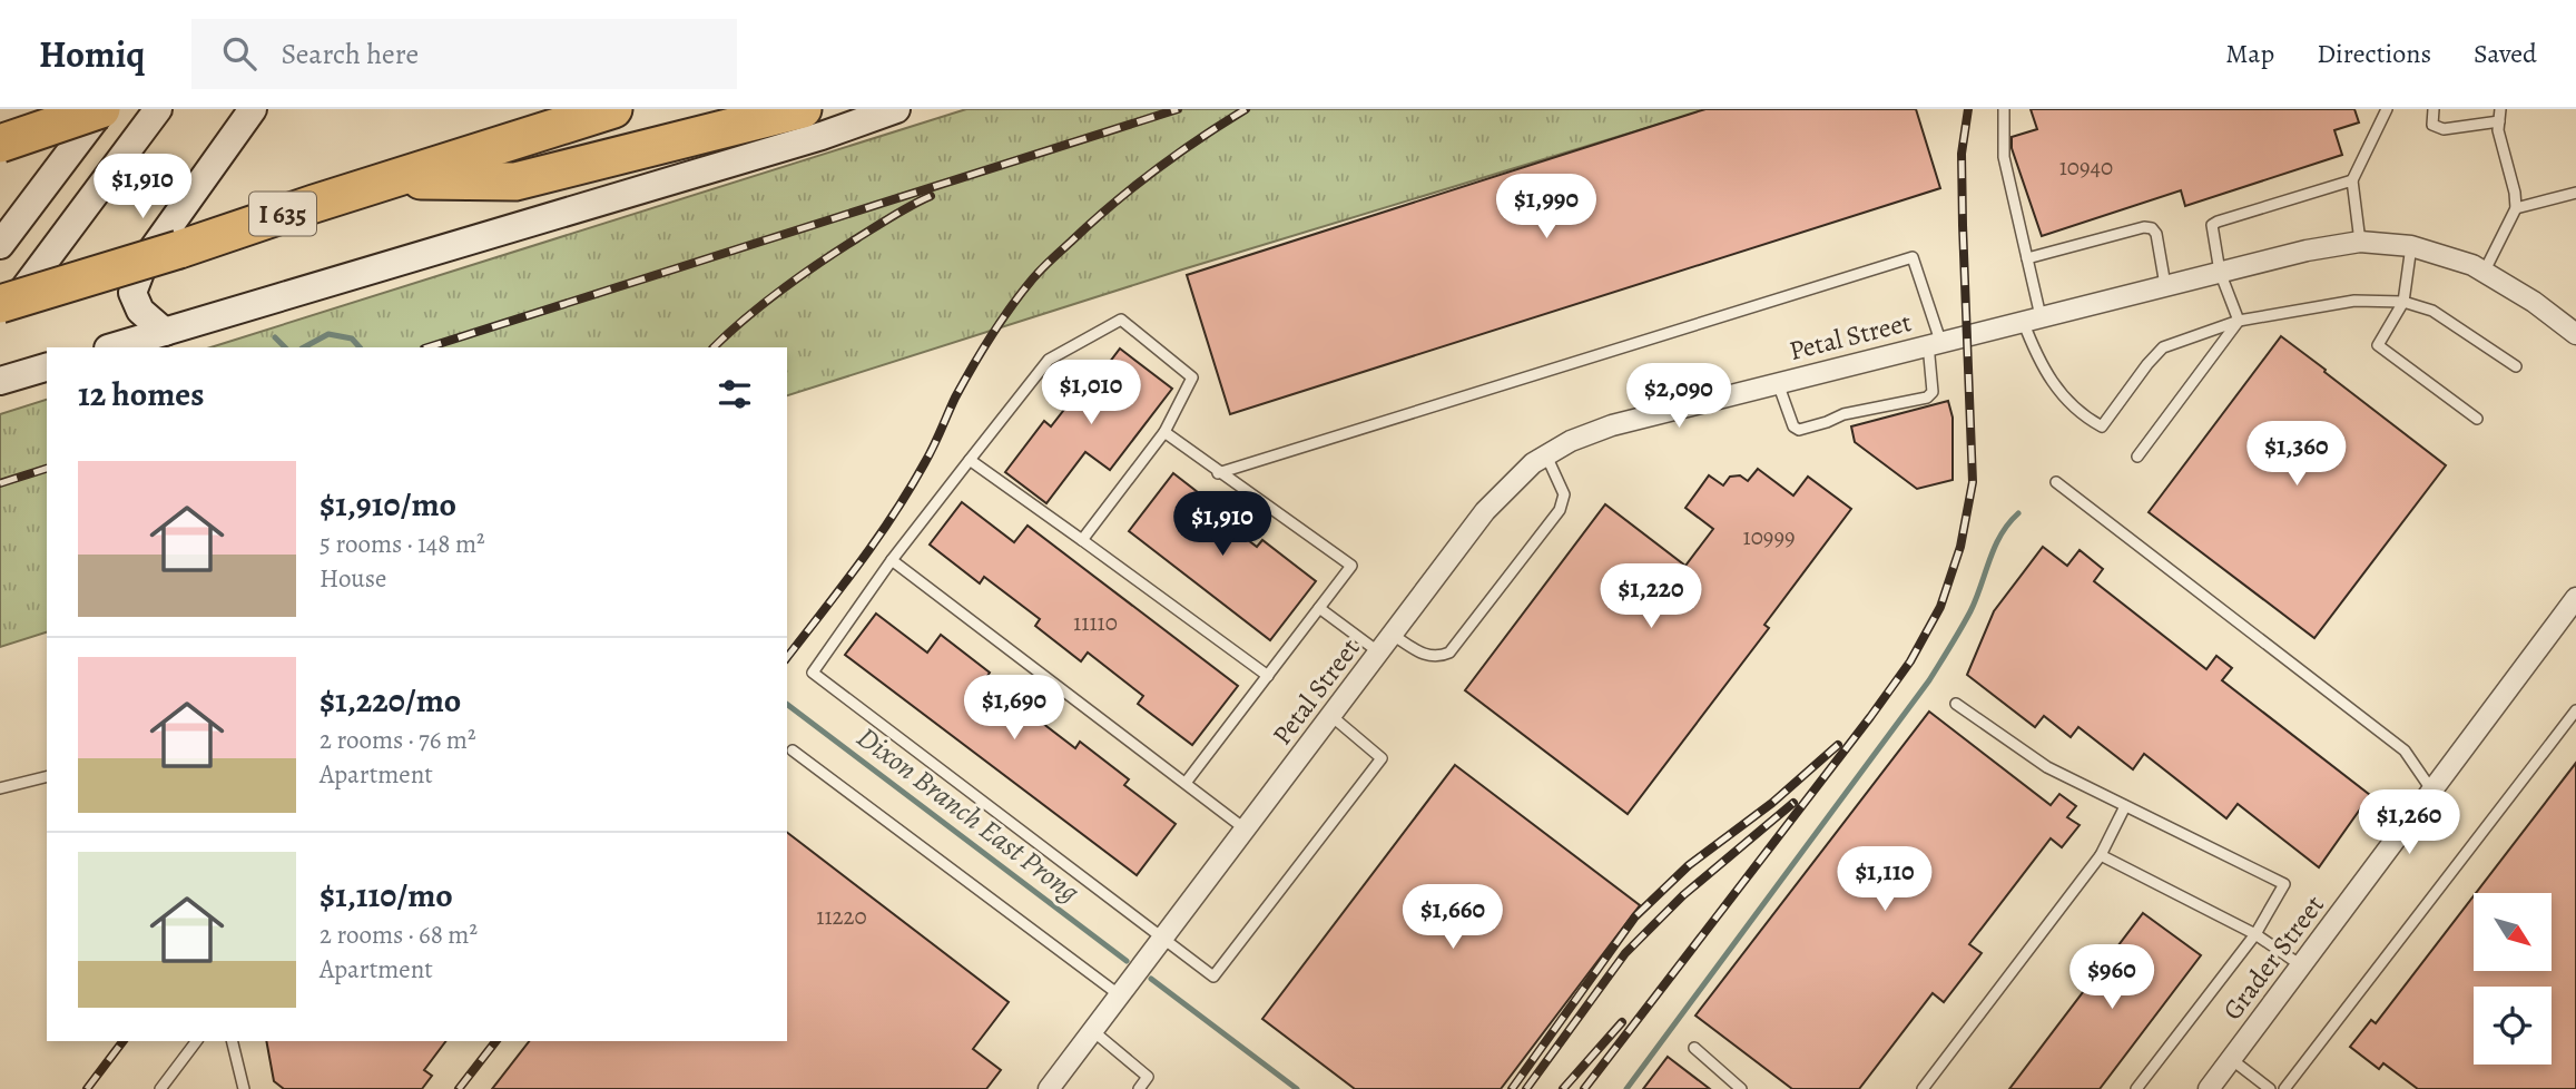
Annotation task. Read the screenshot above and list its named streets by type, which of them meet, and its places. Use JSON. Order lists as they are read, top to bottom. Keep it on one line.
{"streets":{"highway":["I 635"],"street":["Petal Street","Grader Street"]},"water":["Dixon Branch East Prong"],"house_numbers":["10940","10999","11110","11220"],"north":"bottom right","page":{"header":"Homiq","search":"Search here","nav":["Map","Directions","Saved"],"price":["$1,910","$1,990","$1,010","$2,090","$1,360","$1,910","$1,220","$1,690","$1,260","$1,110","$1,660","$960"],"heading":"12 homes","list":[{"name":"$1,910/mo","note":"5 rooms · 148 m² · House"},{"name":"$1,220/mo","note":"2 rooms · 76 m² · Apartment"},{"name":"$1,110/mo","note":"2 rooms · 68 m² · Apartment"}]}}
